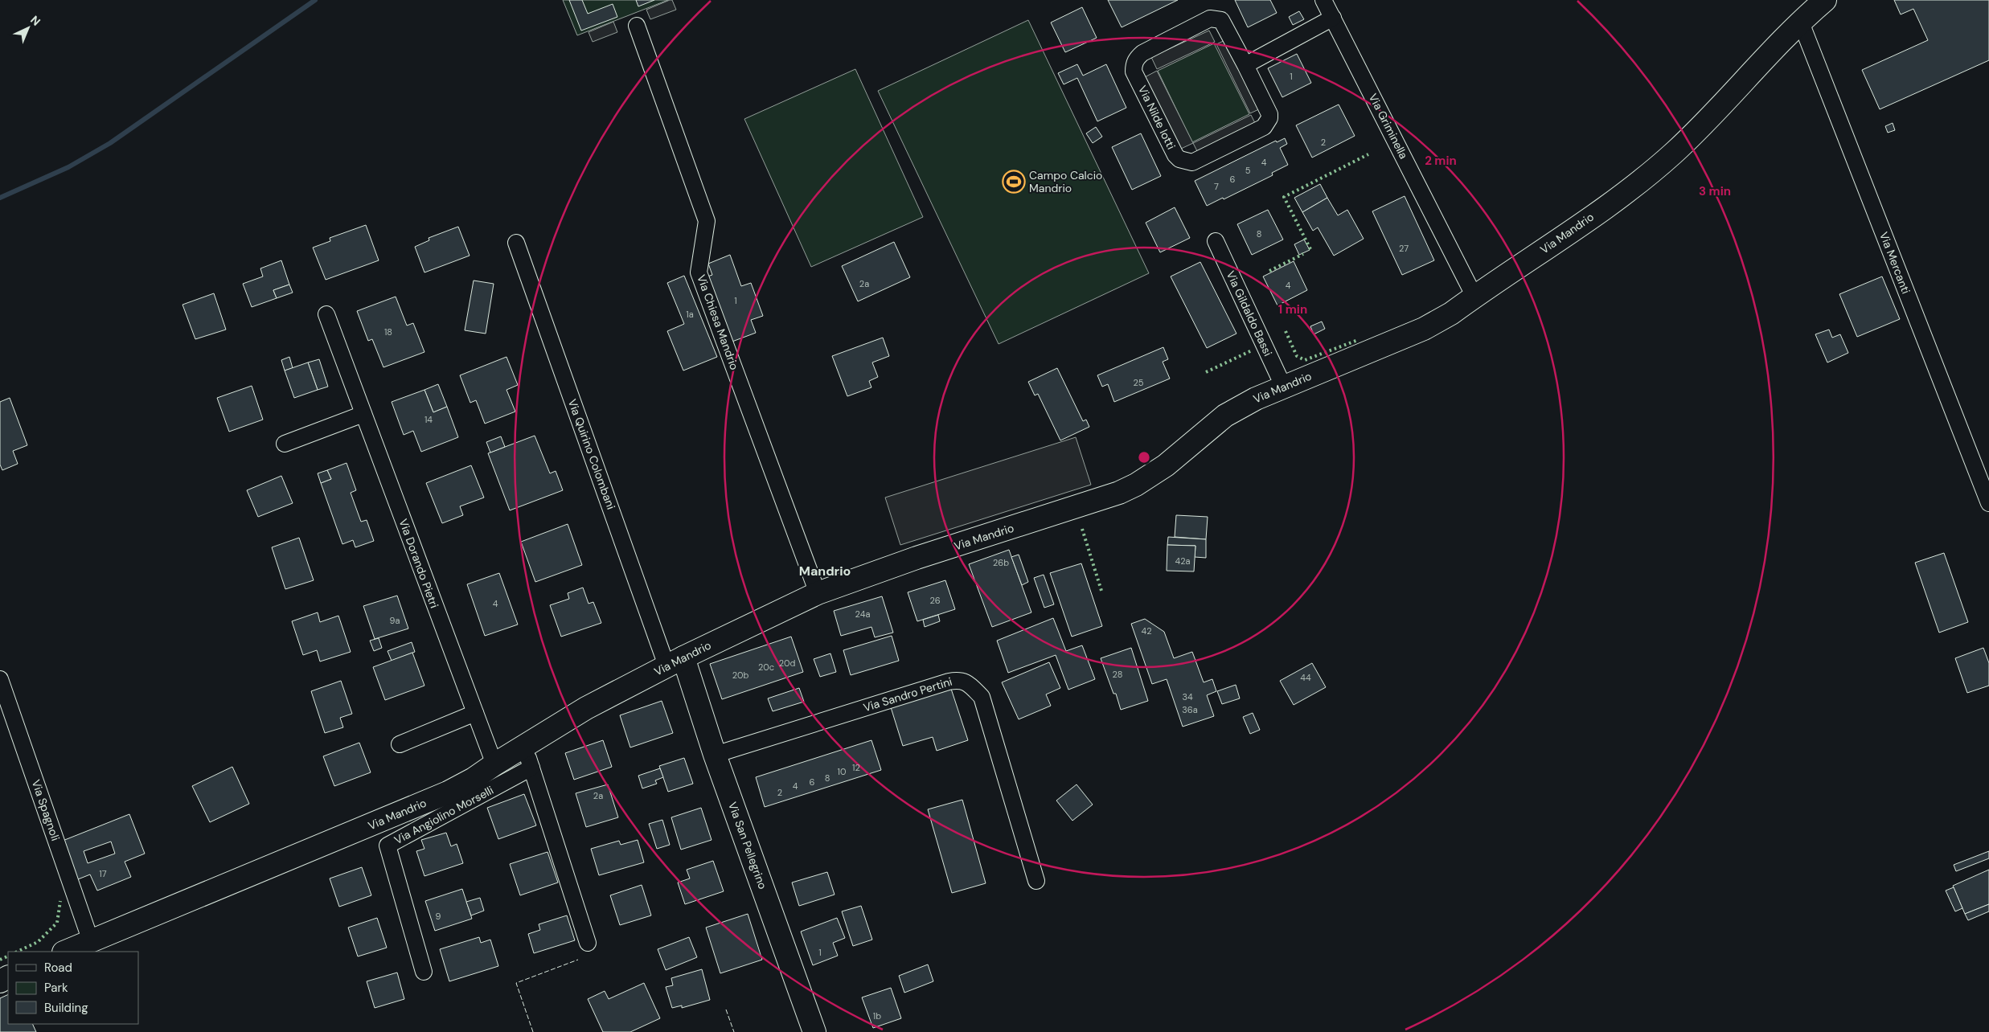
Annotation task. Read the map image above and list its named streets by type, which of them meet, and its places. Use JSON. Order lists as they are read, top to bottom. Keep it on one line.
{"streets":{"street":["Via Nilde Iotti","Via Griminella","Via Mandrio","Via Mercanti","Via Gildaldo Bassi","Via Chiesa Mandrio","Via Quirino Colombani","Via Dorando Pietri","Via Sandro Pertini","Via Spagnoli","Via Angiolino Morselli","Via San Pellegrino"]},"crossings":[["Via Griminella","Via Mandrio"],["Via Mandrio","Via Mercanti"],["Via Mandrio","Via Gildaldo Bassi"],["Via Mandrio","Via Chiesa Mandrio"],["Via Mandrio","Via Quirino Colombani"],["Via Mandrio","Via Dorando Pietri"],["Via Mandrio","Via Spagnoli"],["Via Mandrio","Via San Pellegrino"],["Via Quirino Colombani","Via San Pellegrino"],["Via Sandro Pertini","Via San Pellegrino"]],"districts":["Mandrio"],"places":{"sports":["Campo Calcio Mandrio"]},"house_numbers":["1","2","4","5","6","7","8","27","2a","4","1","1a","18","25","14","42a","26b","26","4","24a","9a","42","20d","20c","28","20b","44","34","36a","12","10","8","6","4","2","2a","17","9","1","1b"],"legend":["Road","Park","Building"],"north":"top right","rings":["2 min","3 min","1 min"]}
